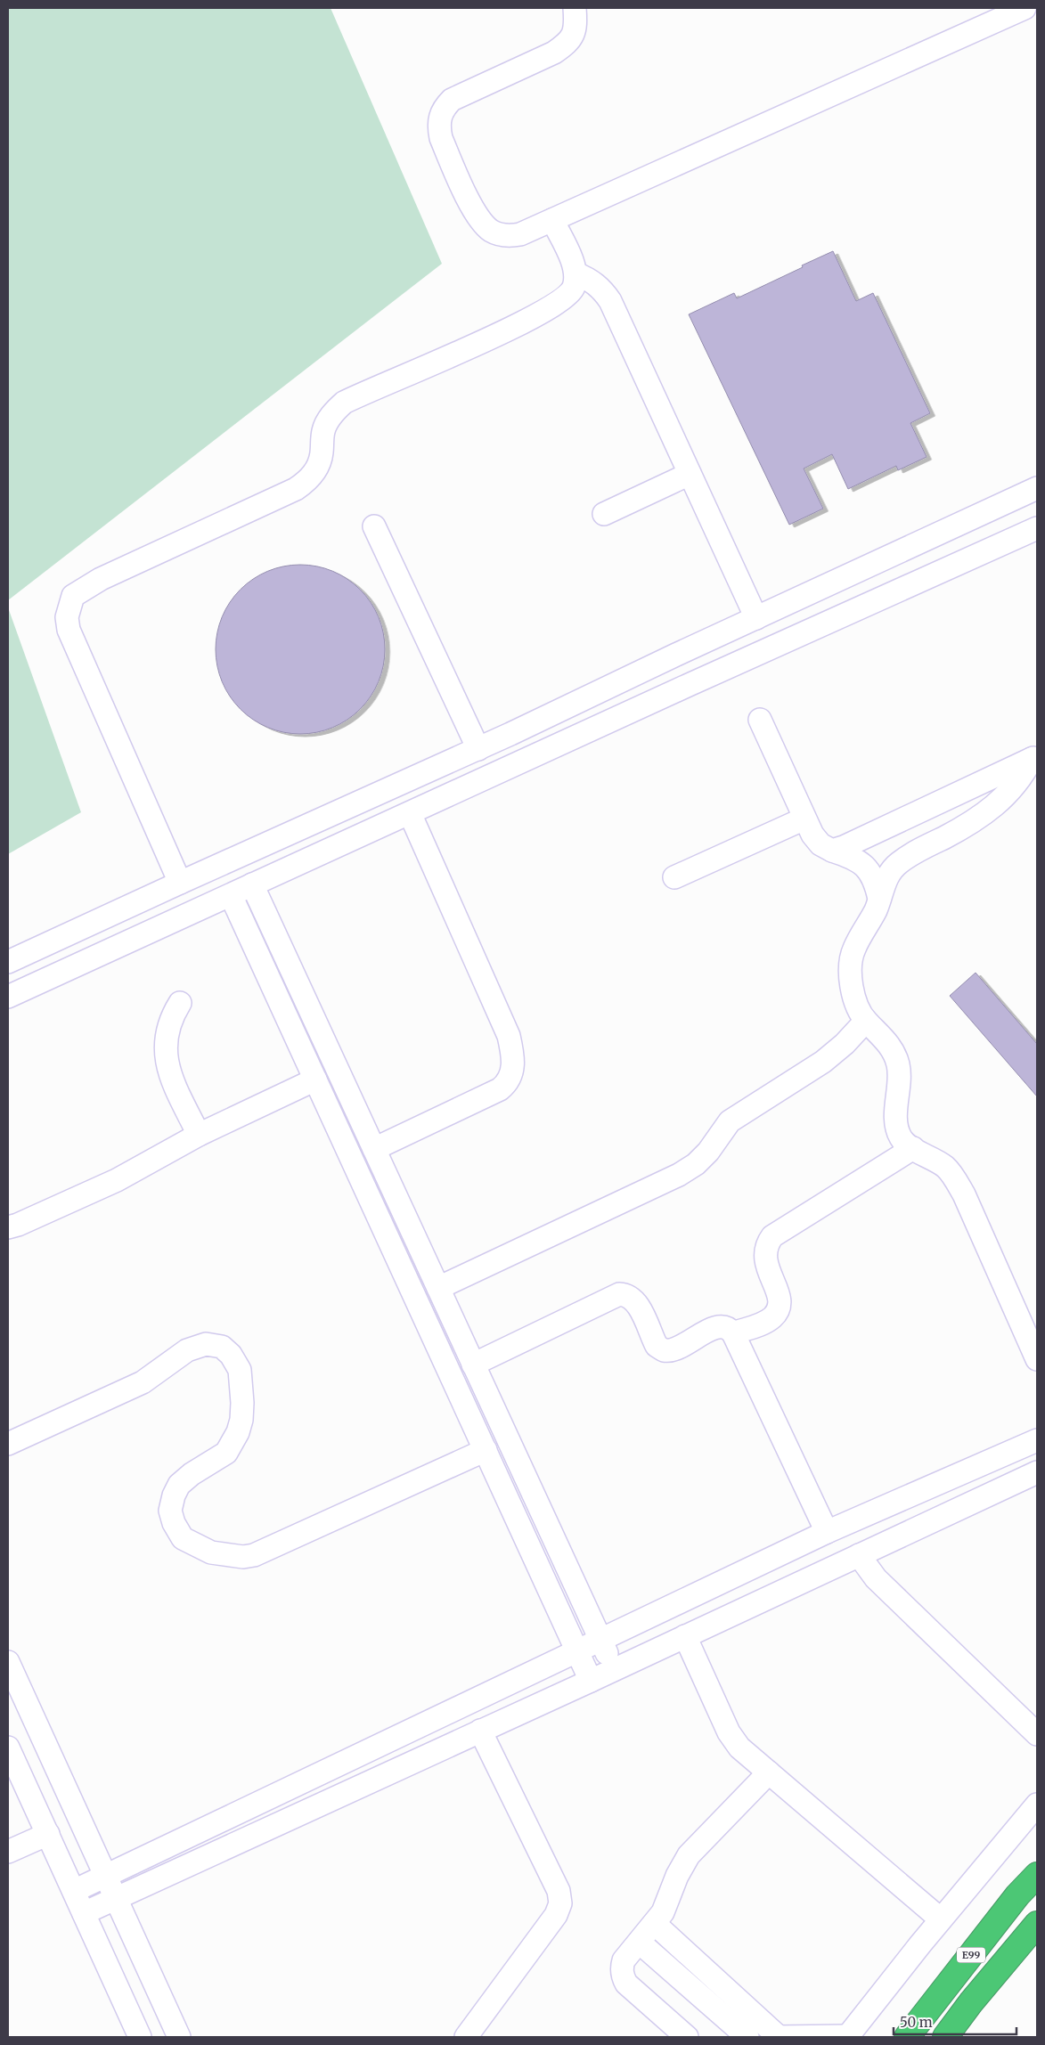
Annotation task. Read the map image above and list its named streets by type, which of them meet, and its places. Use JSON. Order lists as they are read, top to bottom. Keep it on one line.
{"streets":{"highway":["E99"]},"scale_bar":"50 m"}
